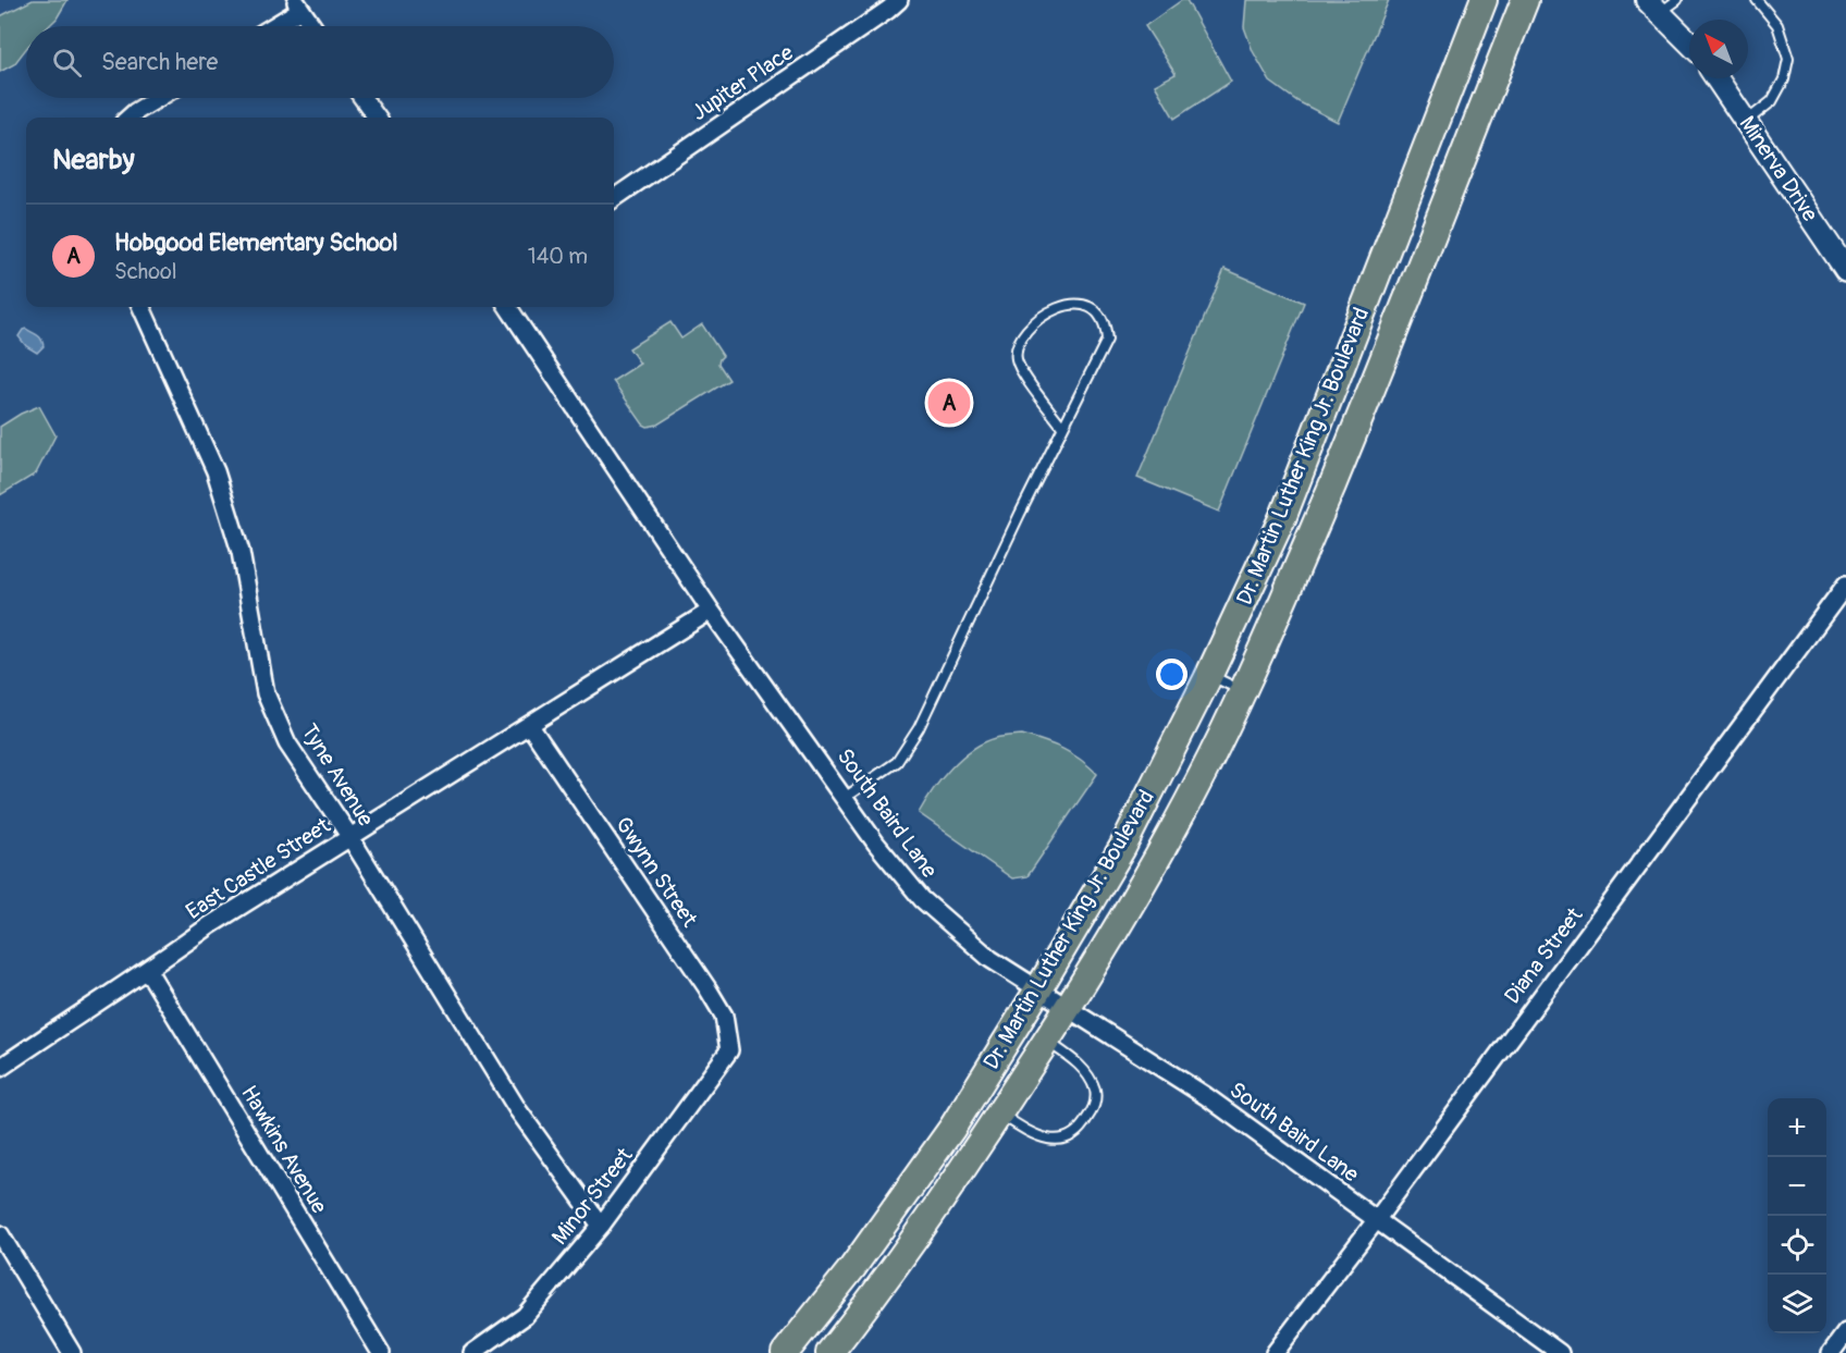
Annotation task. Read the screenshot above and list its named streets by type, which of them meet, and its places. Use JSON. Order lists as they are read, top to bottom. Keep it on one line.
{"streets":{"main road":["Dr. Martin Luther King Jr. Boulevard"],"street":["Jupiter Place","Minerva Drive","Tyne Avenue","South Baird Lane","East Castle Street","Gwynn Street","Diana Street","Hawkins Avenue","Minor Street"]},"crossings":[["Dr. Martin Luther King Jr. Boulevard","South Baird Lane"],["Tyne Avenue","East Castle Street"],["Tyne Avenue","Minor Street"],["South Baird Lane","East Castle Street"],["South Baird Lane","Diana Street"],["East Castle Street","Gwynn Street"],["East Castle Street","Hawkins Avenue"],["Gwynn Street","Minor Street"]],"north":"top left","page":{"search":"Search here","heading":"Nearby","list":[{"mark":"A","name":"Hobgood Elementary School","note":"School","value":"140 m"}],"pins":"A","map_buttons":["+","−"]}}
